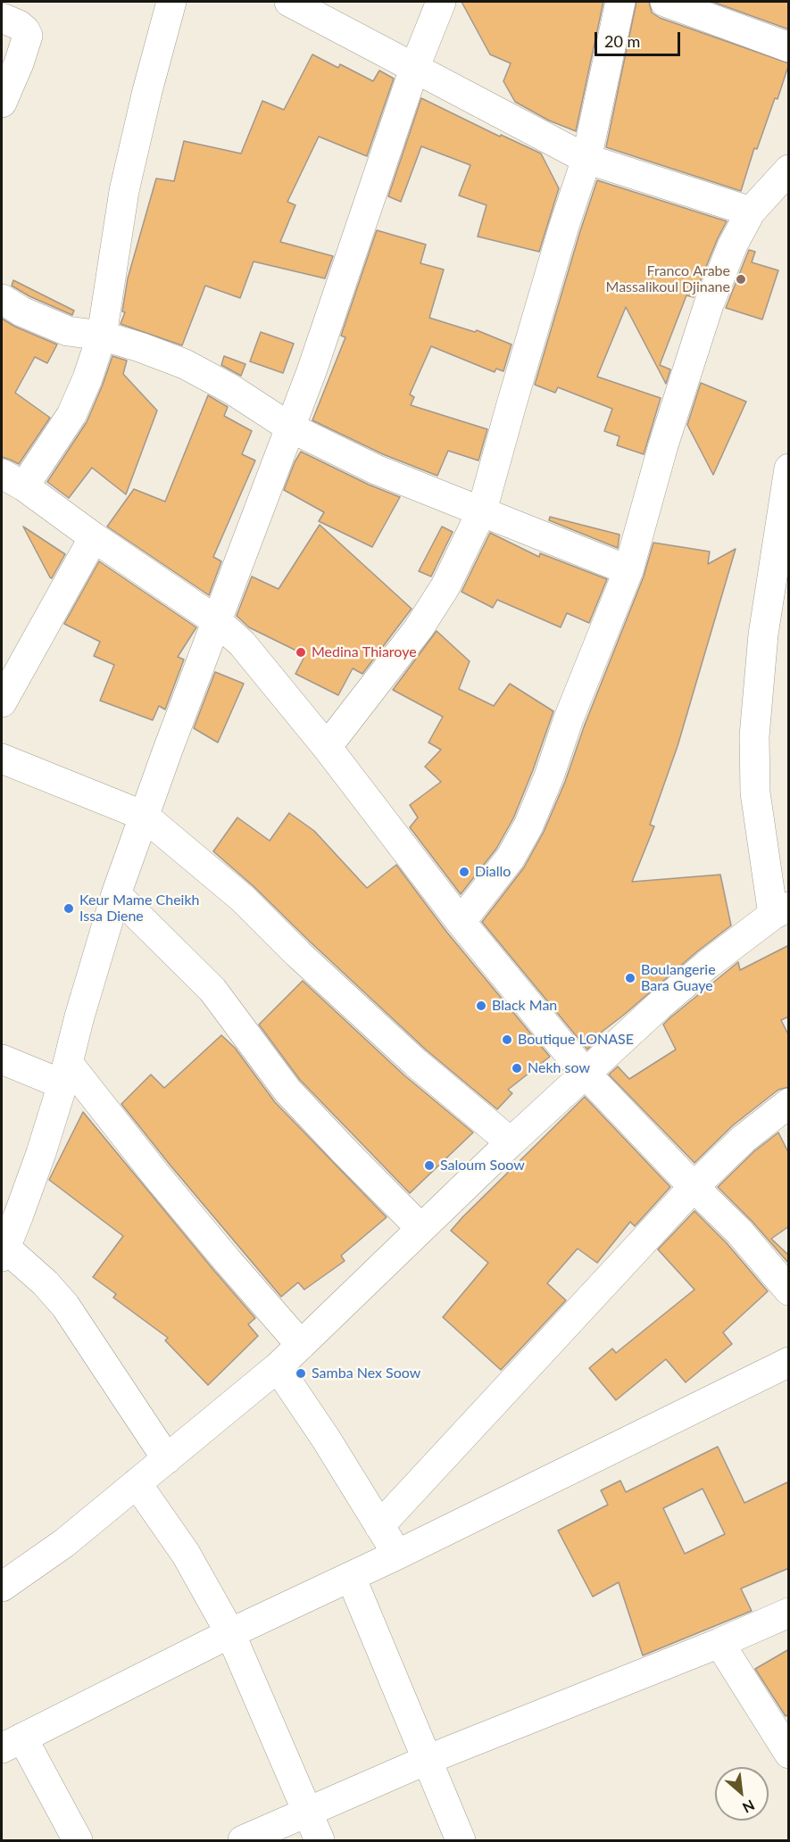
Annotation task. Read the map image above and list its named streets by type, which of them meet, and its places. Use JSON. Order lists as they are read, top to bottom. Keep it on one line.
{"places":["Franco Arabe Massalikoul Djinane","Medina Thiaroye","Diallo","Keur Mame Cheikh Issa Diene","Boulangerie Bara Guaye","Black Man","Boutique LONASE","Nekh sow","Saloum Soow","Samba Nex Soow"],"scale_bar":"20 m","north":"bottom right"}
